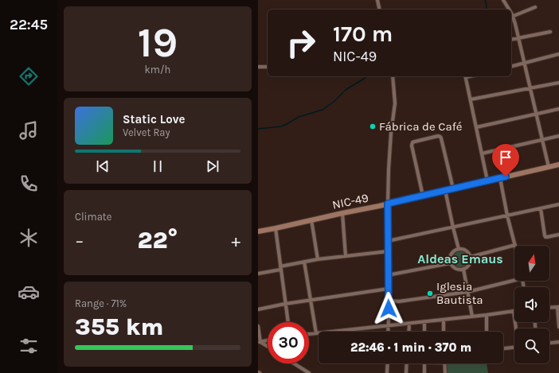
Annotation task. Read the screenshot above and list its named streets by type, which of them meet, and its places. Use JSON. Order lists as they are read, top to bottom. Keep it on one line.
{"streets":{"street":["NIC-49"]},"districts":["Aldeas Emaus"],"places":["Fábrica de Café","Iglesia Bautista"],"north":"top","page":{"tabs":"22:45","tile":[["19","km/h"],"Climate",["Range · 71%","355 km"]],"turn":["170 m","NIC-49"],"song":["Static Love","Velvet Ray"],"heat":["−","22°","+"],"limit":"30","trip":"22:46 · 1 min · 370 m"}}
